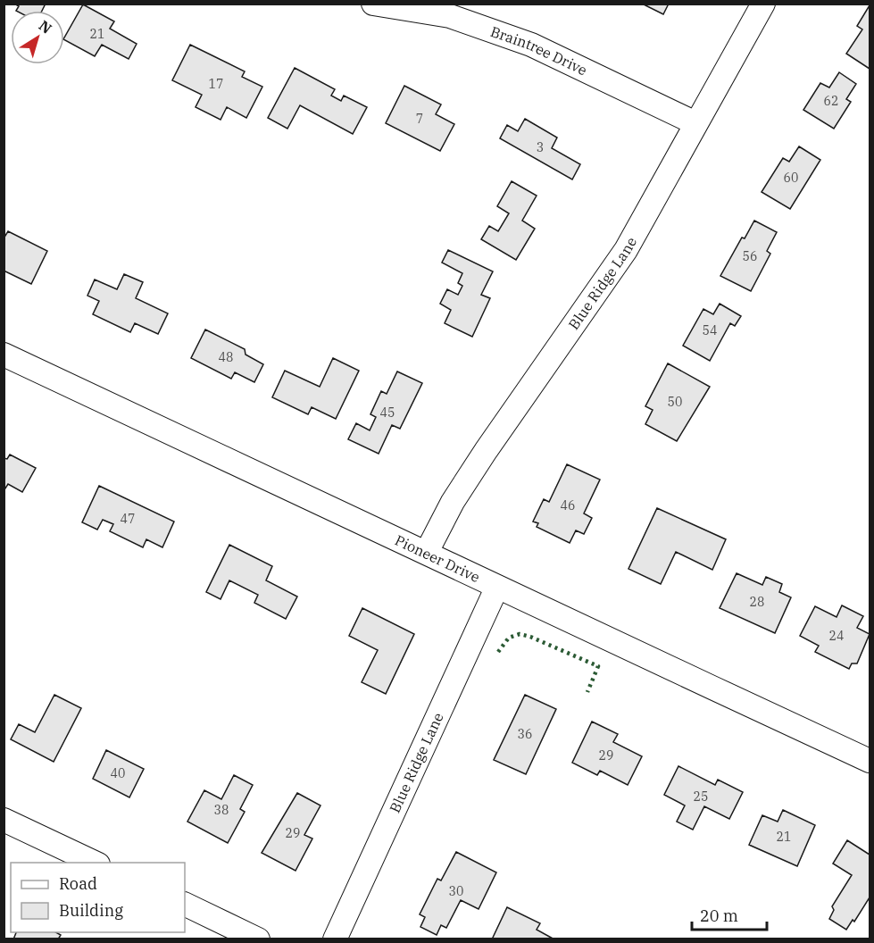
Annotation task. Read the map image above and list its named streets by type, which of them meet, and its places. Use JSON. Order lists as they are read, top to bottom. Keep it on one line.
{"streets":{"street":["Braintree Drive","Blue Ridge Lane","Pioneer Drive"]},"crossings":[["Braintree Drive","Blue Ridge Lane"],["Blue Ridge Lane","Pioneer Drive"]],"house_numbers":["21","17","62","7","3","60","56","54","48","50","45","46","47","28","24","36","29","40","25","38","29","21","30"],"legend":["Road","Building"],"scale_bar":"20 m","north":"top right"}
